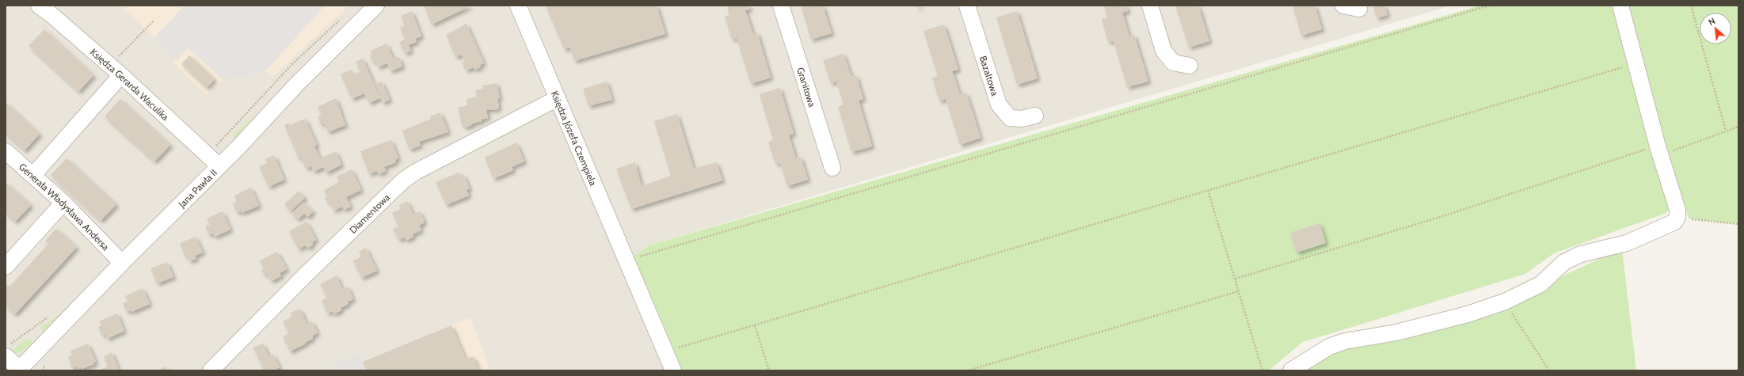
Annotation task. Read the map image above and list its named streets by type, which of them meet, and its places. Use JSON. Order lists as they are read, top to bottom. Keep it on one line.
{"streets":{"street":["Bazaltowa","Księdza Gerarda Waculika","Granitowa","Księdza Józefa Czempiela","Jana Pawła II","Generała Władysława Andersa","Diamentowa"]},"crossings":[["Księdza Gerarda Waculika","Jana Pawła II"],["Księdza Józefa Czempiela","Diamentowa"],["Jana Pawła II","Generała Władysława Andersa"]],"north":"top left"}
